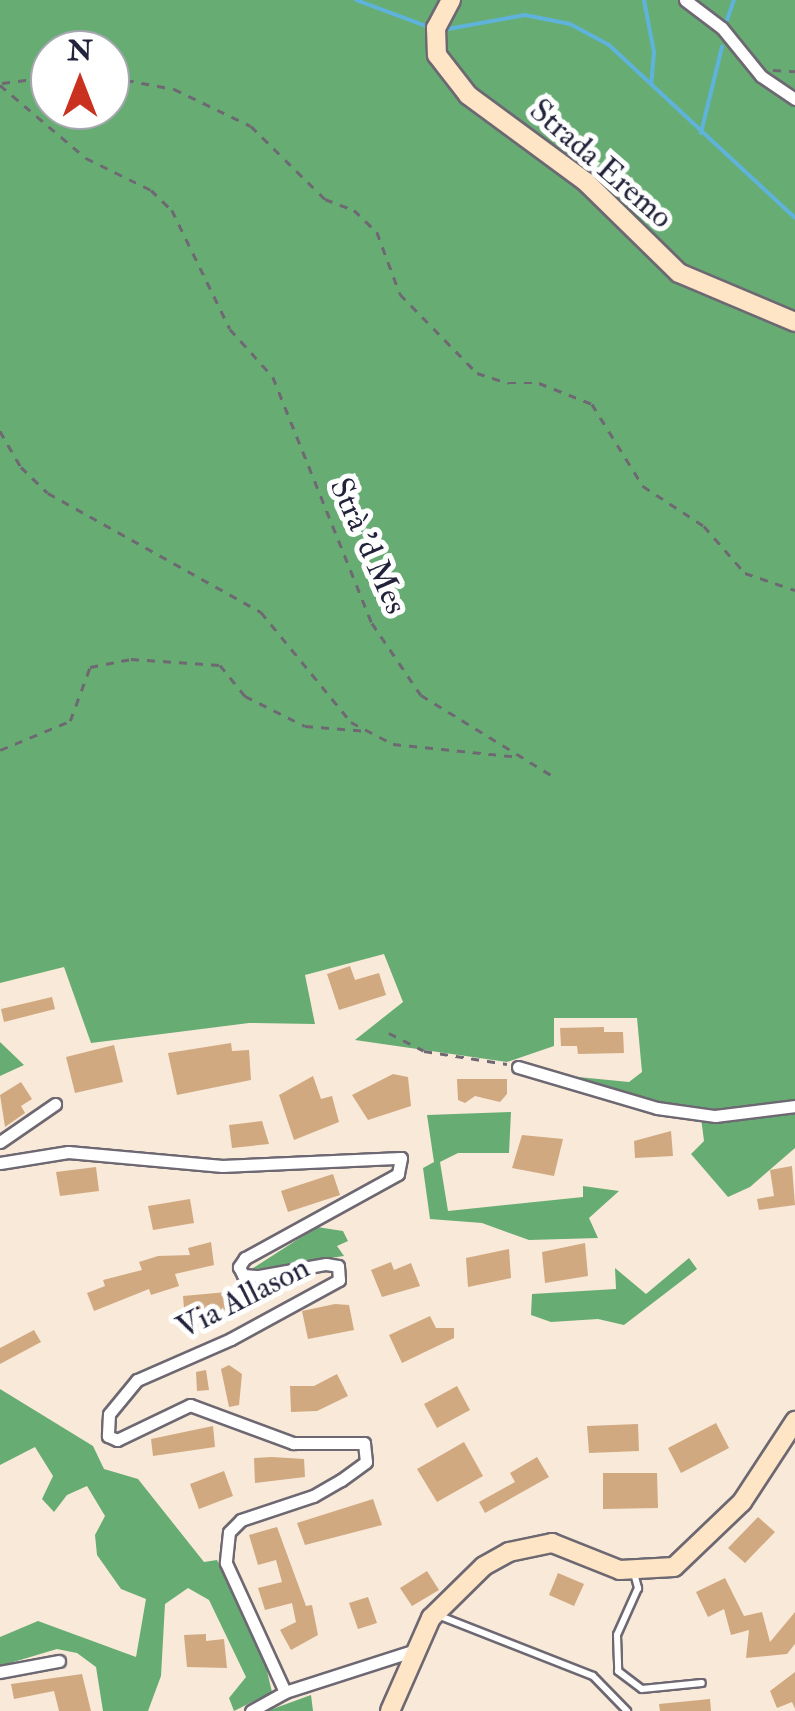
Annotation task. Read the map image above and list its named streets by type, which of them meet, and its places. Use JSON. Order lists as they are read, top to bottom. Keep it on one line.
{"streets":{"main road":["Strada Eremo"],"street":["Via Allason"],"path":["Strà 'd Mes"]},"north":"top"}
